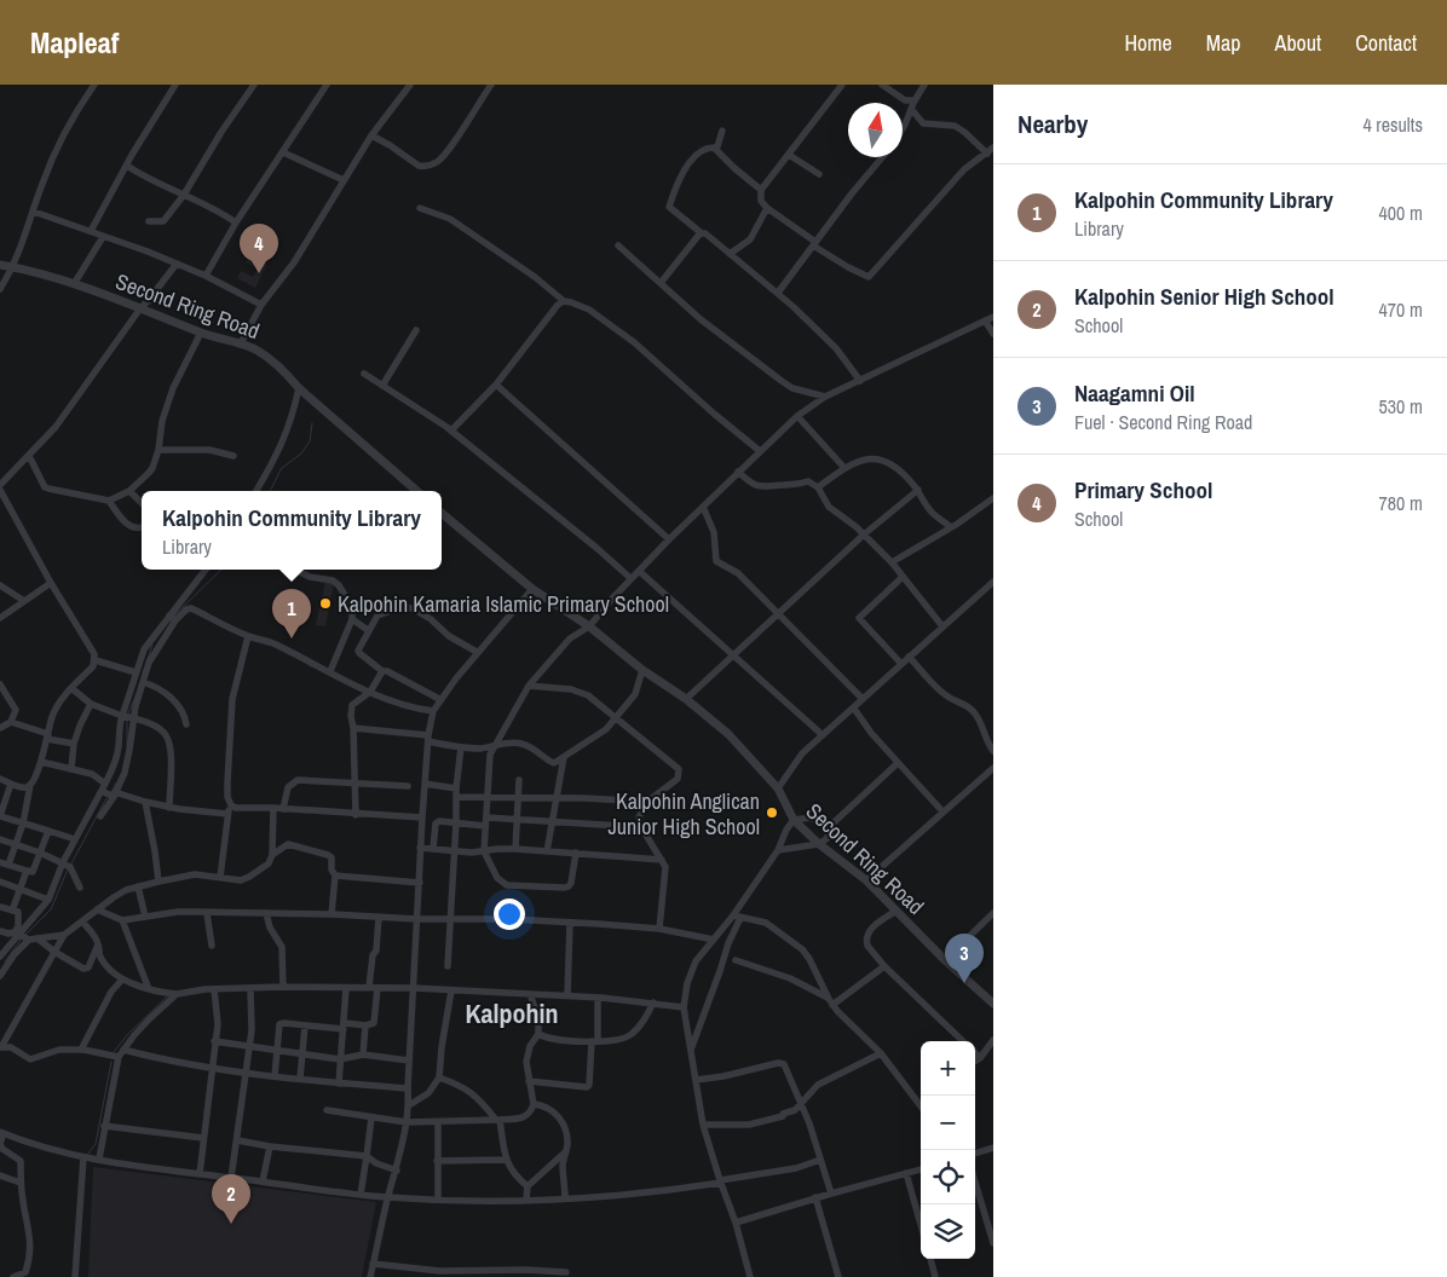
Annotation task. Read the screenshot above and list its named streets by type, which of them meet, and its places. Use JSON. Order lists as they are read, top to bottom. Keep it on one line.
{"streets":{"street":["Second Ring Road"]},"districts":["Kalpohin"],"places":["Kalpohin Kamaria Islamic Primary School","Kalpohin Anglican Junior High School"],"north":"top","page":{"header":"Mapleaf","nav":["Home","Map","About","Contact"],"heading":["Nearby","4 results"],"list":[{"mark":"1","name":"Kalpohin Community Library","note":"Library","value":"400 m"},{"mark":"2","name":"Kalpohin Senior High School","note":"School","value":"470 m"},{"mark":"3","name":"Naagamni Oil","note":"Fuel · Second Ring Road","value":"530 m"},{"mark":"4","name":"Primary School","note":"School","value":"780 m"}],"pins":["4","1","3","2"],"popup":["Kalpohin Community Library","Library"],"map_buttons":["+","−"]}}
